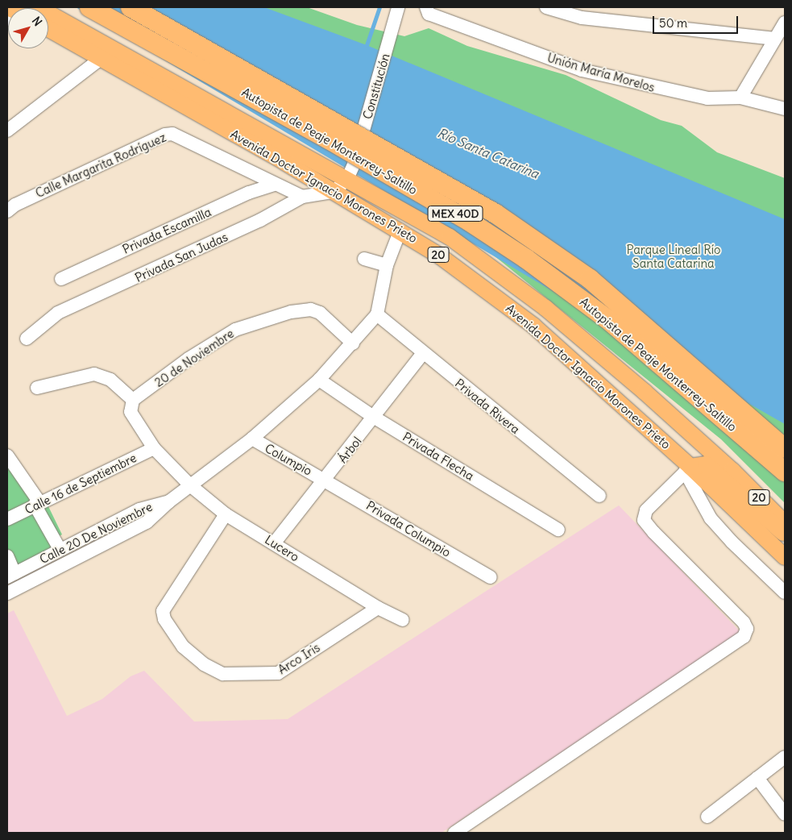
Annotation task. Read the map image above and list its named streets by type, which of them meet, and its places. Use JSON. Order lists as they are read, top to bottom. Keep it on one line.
{"streets":{"highway":["Autopista de Peaje Monterrey-Saltillo","MEX 40D"],"main road":["Avenida Doctor Ignacio Morones Prieto","20"],"street":["Unión María Morelos","Constitución","Calle Margarita Rodríguez","Privada Escamilla","Privada San Judas","20 de Noviembre","Privada Rivera","Árbol","Privada Flecha","Columpio","Calle 16 de Septiembre","Privada Columpio","Calle 20 De Noviembre","Lucero","Arco Iris"]},"crossings":[["Constitución","Avenida Doctor Ignacio Morones Prieto"],["Calle Margarita Rodríguez","Privada Escamilla"],["Calle Margarita Rodríguez","Privada San Judas"],["20 de Noviembre","Lucero"],["Privada Rivera","Árbol"],["Árbol","Privada Flecha"],["Árbol","Columpio"],["Árbol","Privada Columpio"],["Árbol","Lucero"],["Columpio","Privada Columpio"],["Calle 16 de Septiembre","Lucero"],["Lucero","Arco Iris"]],"water":["Río Santa Catarina"],"parks":["Parque Lineal Río Santa Catarina"],"scale_bar":"50 m","north":"top right"}
